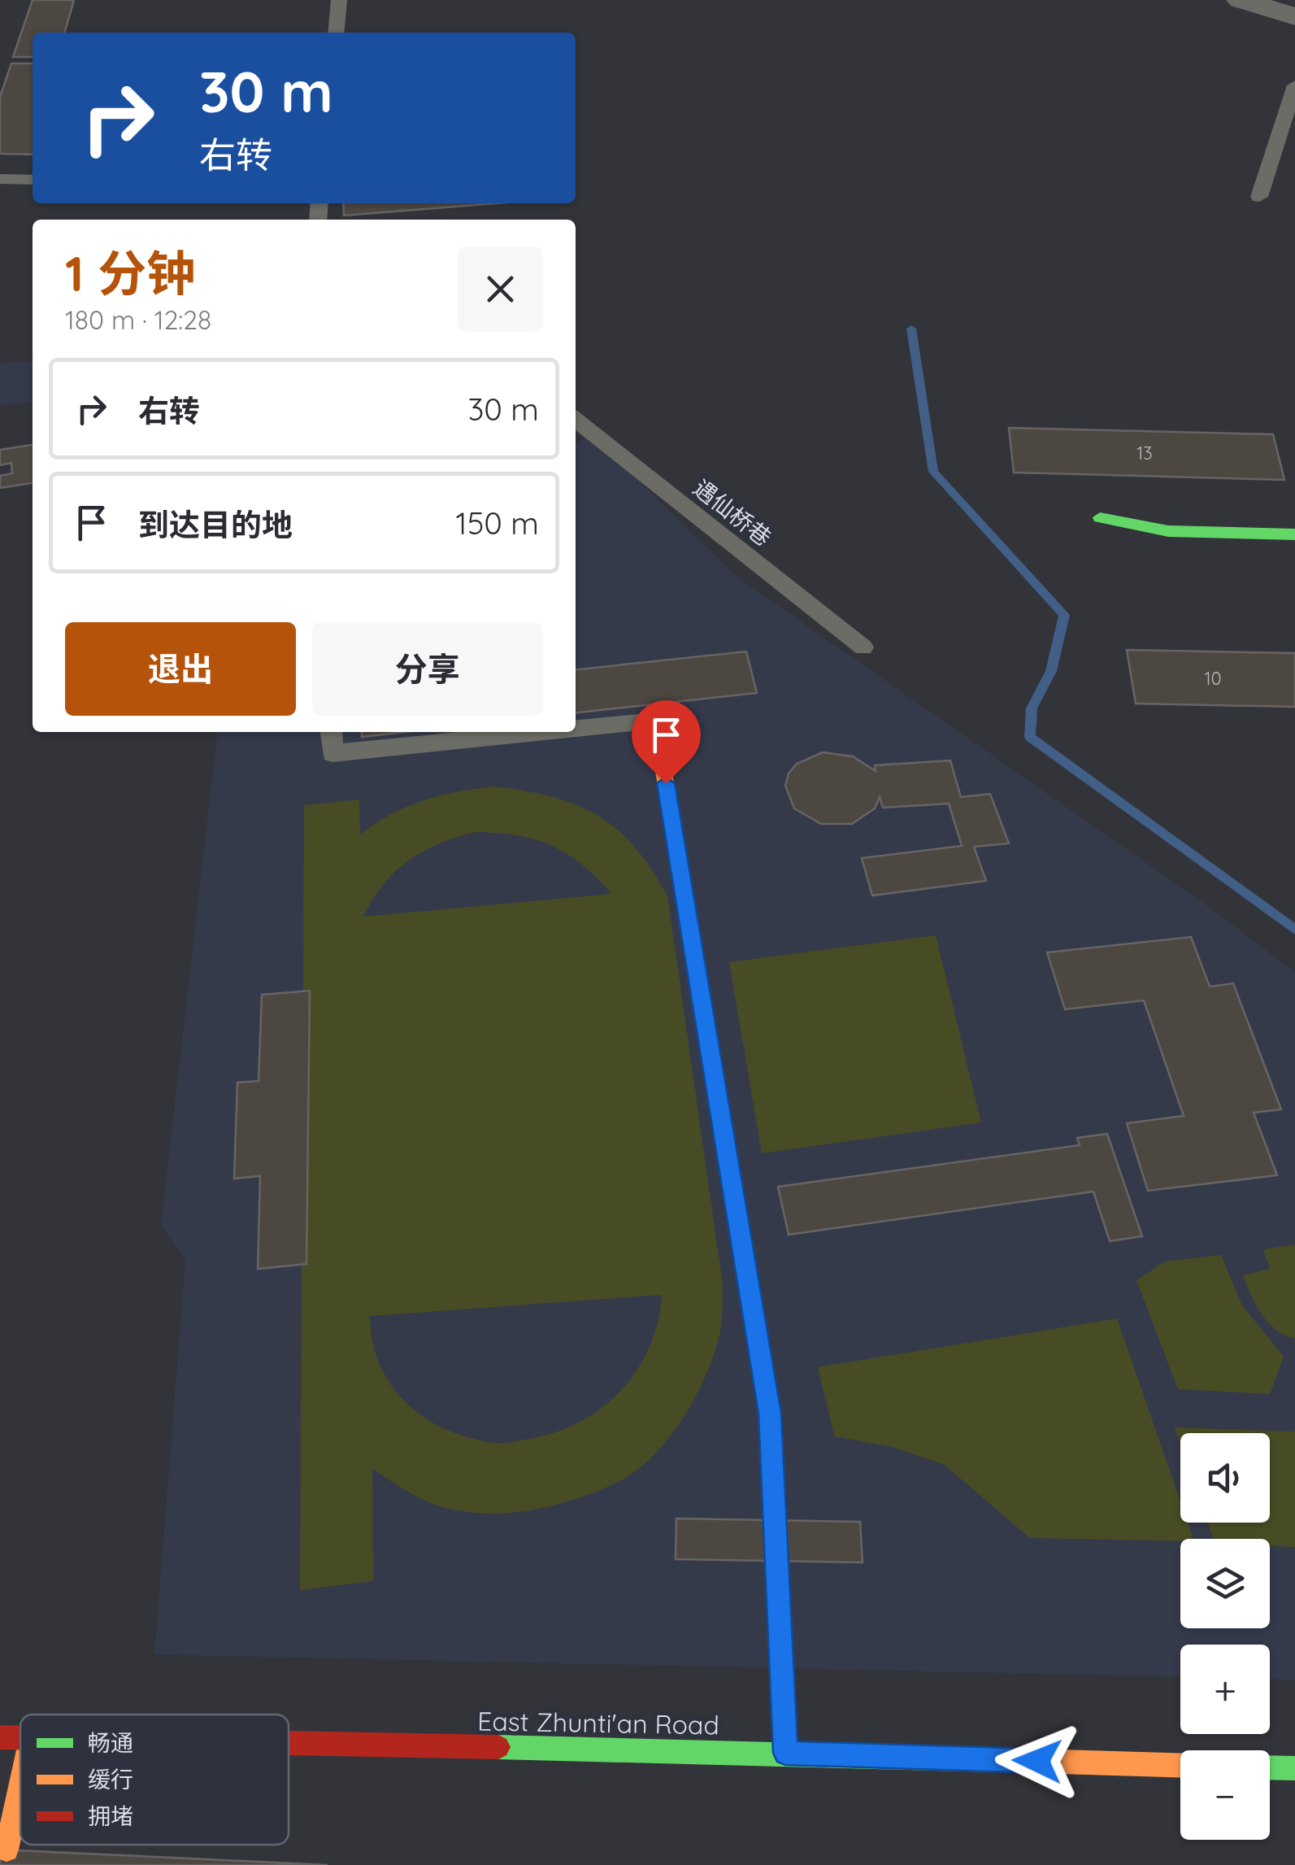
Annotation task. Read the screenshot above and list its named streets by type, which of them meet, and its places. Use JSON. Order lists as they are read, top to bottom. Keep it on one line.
{"streets":{"street":["East Zhunti'an Road"],"lane":["遇仙桥巷"]},"house_numbers":["13","10"],"legend":["畅通","缓行","拥堵"],"page":{"turn":["30 m","右转"],"heading":["1 分钟","180 m · 12:28"],"list":[{"name":"右转","value":"30 m"},{"name":"到达目的地","value":"150 m"}],"buttons":["退出","分享"],"map_buttons":["+","−"]}}
